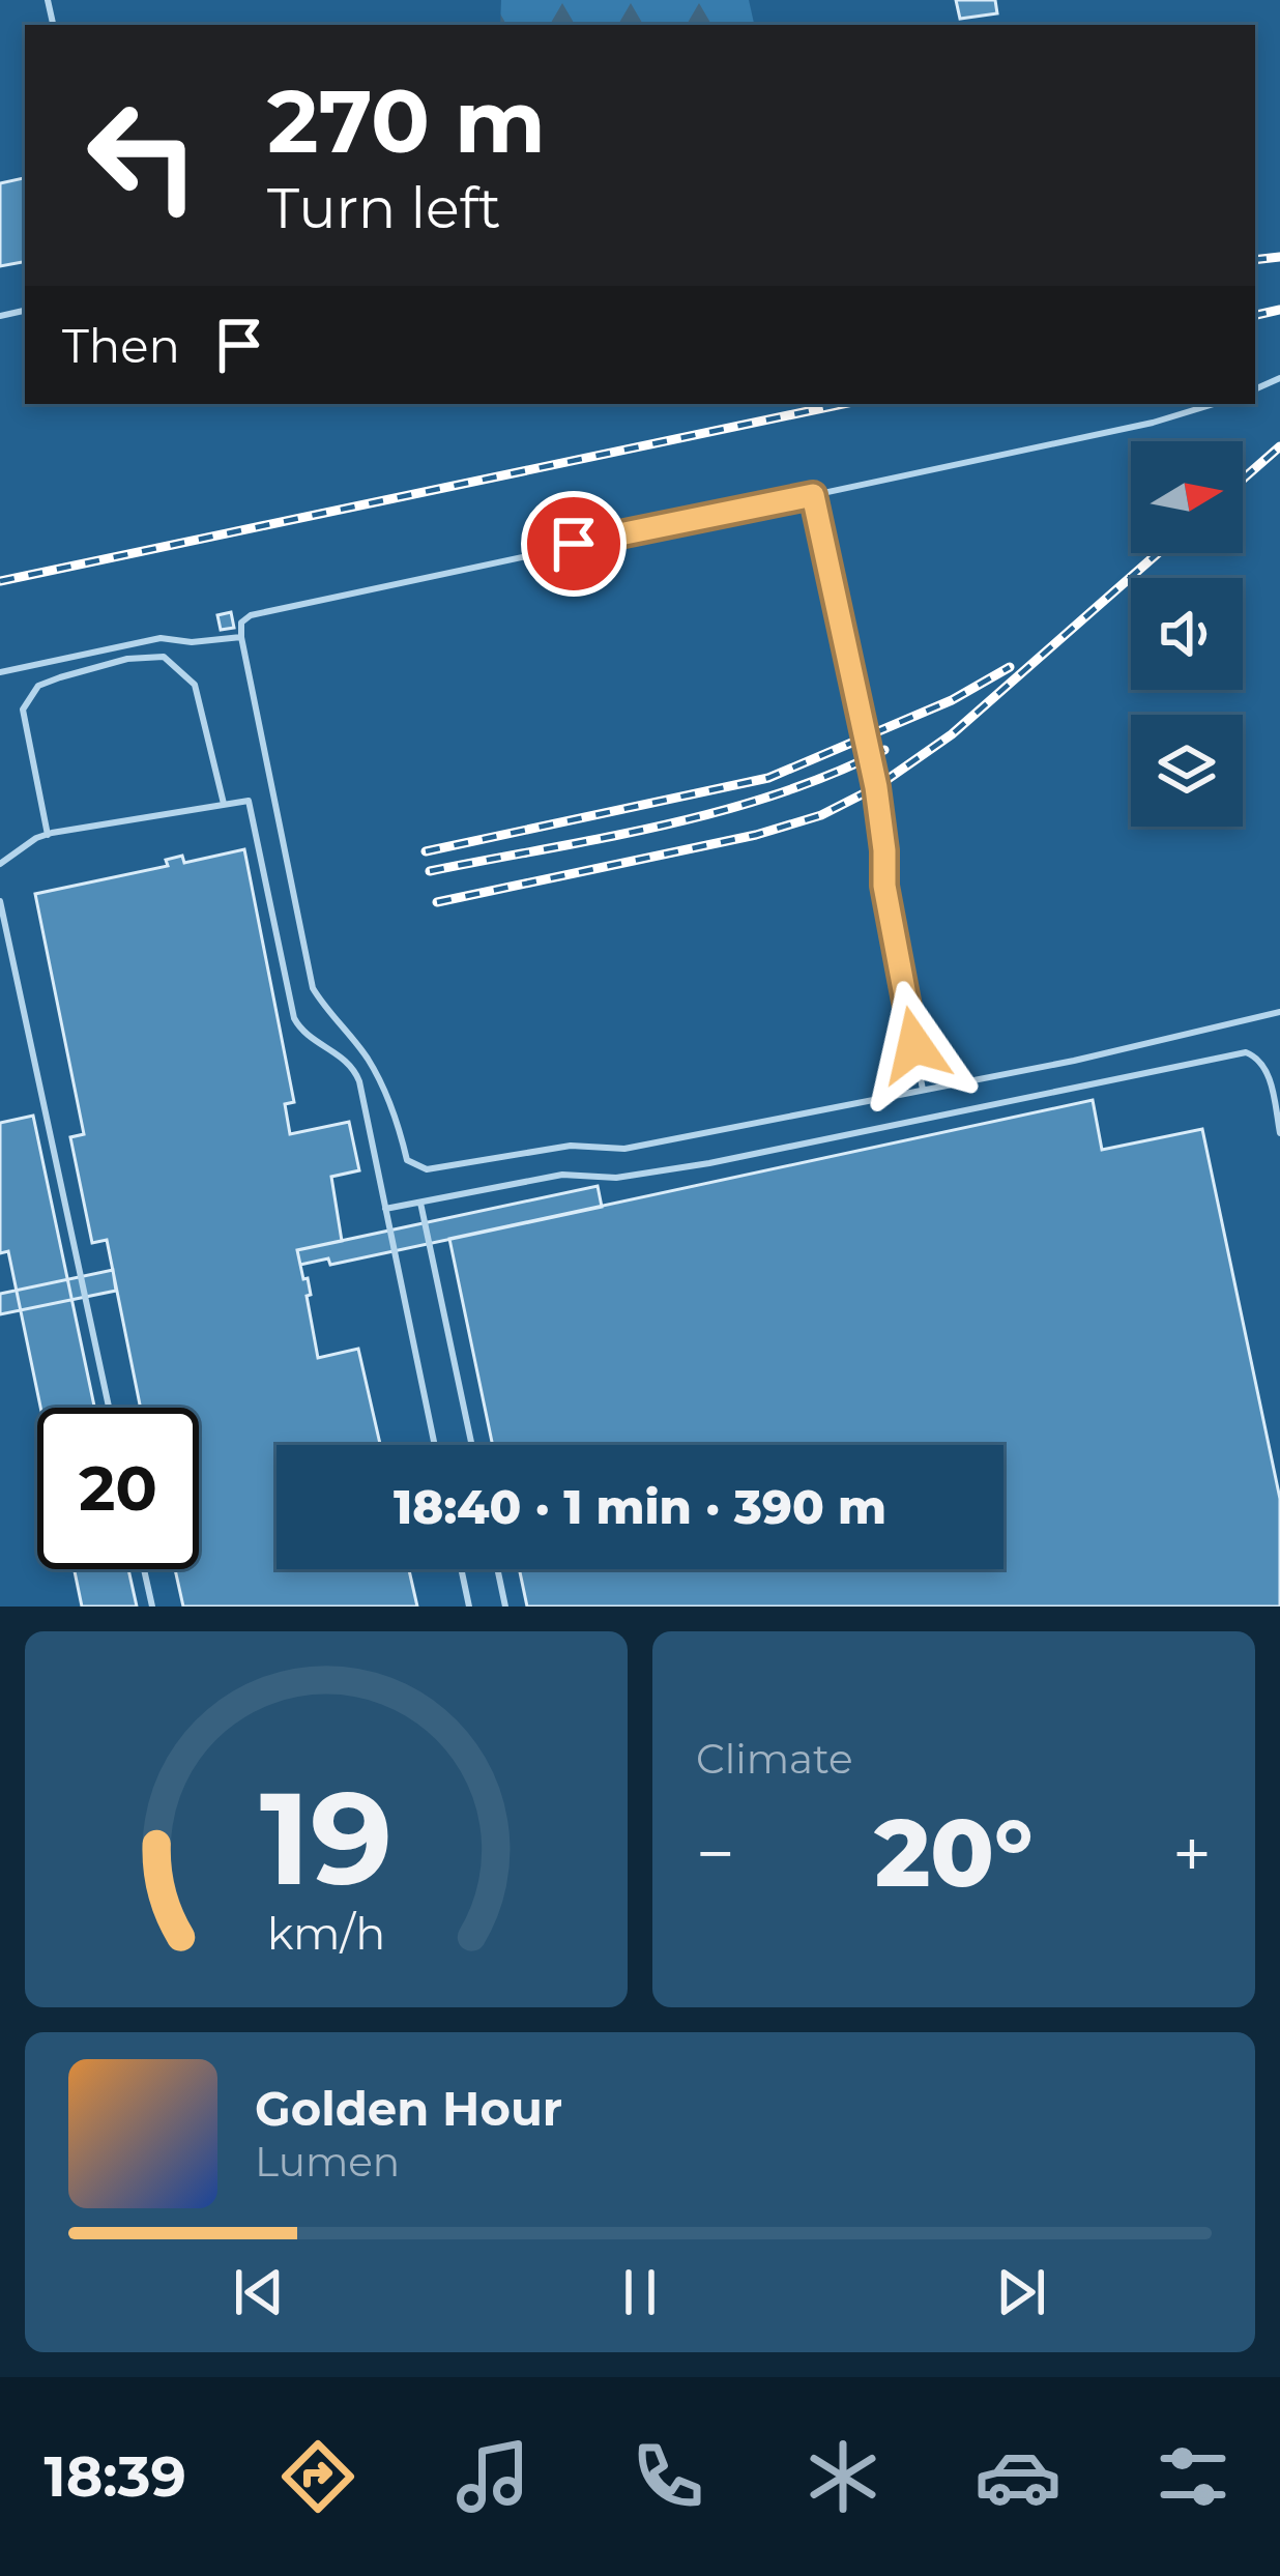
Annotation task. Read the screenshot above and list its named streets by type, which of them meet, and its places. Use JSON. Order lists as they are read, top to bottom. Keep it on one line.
{"north":"right","page":{"turn":["270 m","Turn left"],"then":"Then","limit":"20","trip":"18:40 · 1 min · 390 m","tile":"Climate","heat":["−","20°","+"],"song":["Golden Hour","Lumen"],"tabs":"18:39","gauge":["19","km/h"]}}
